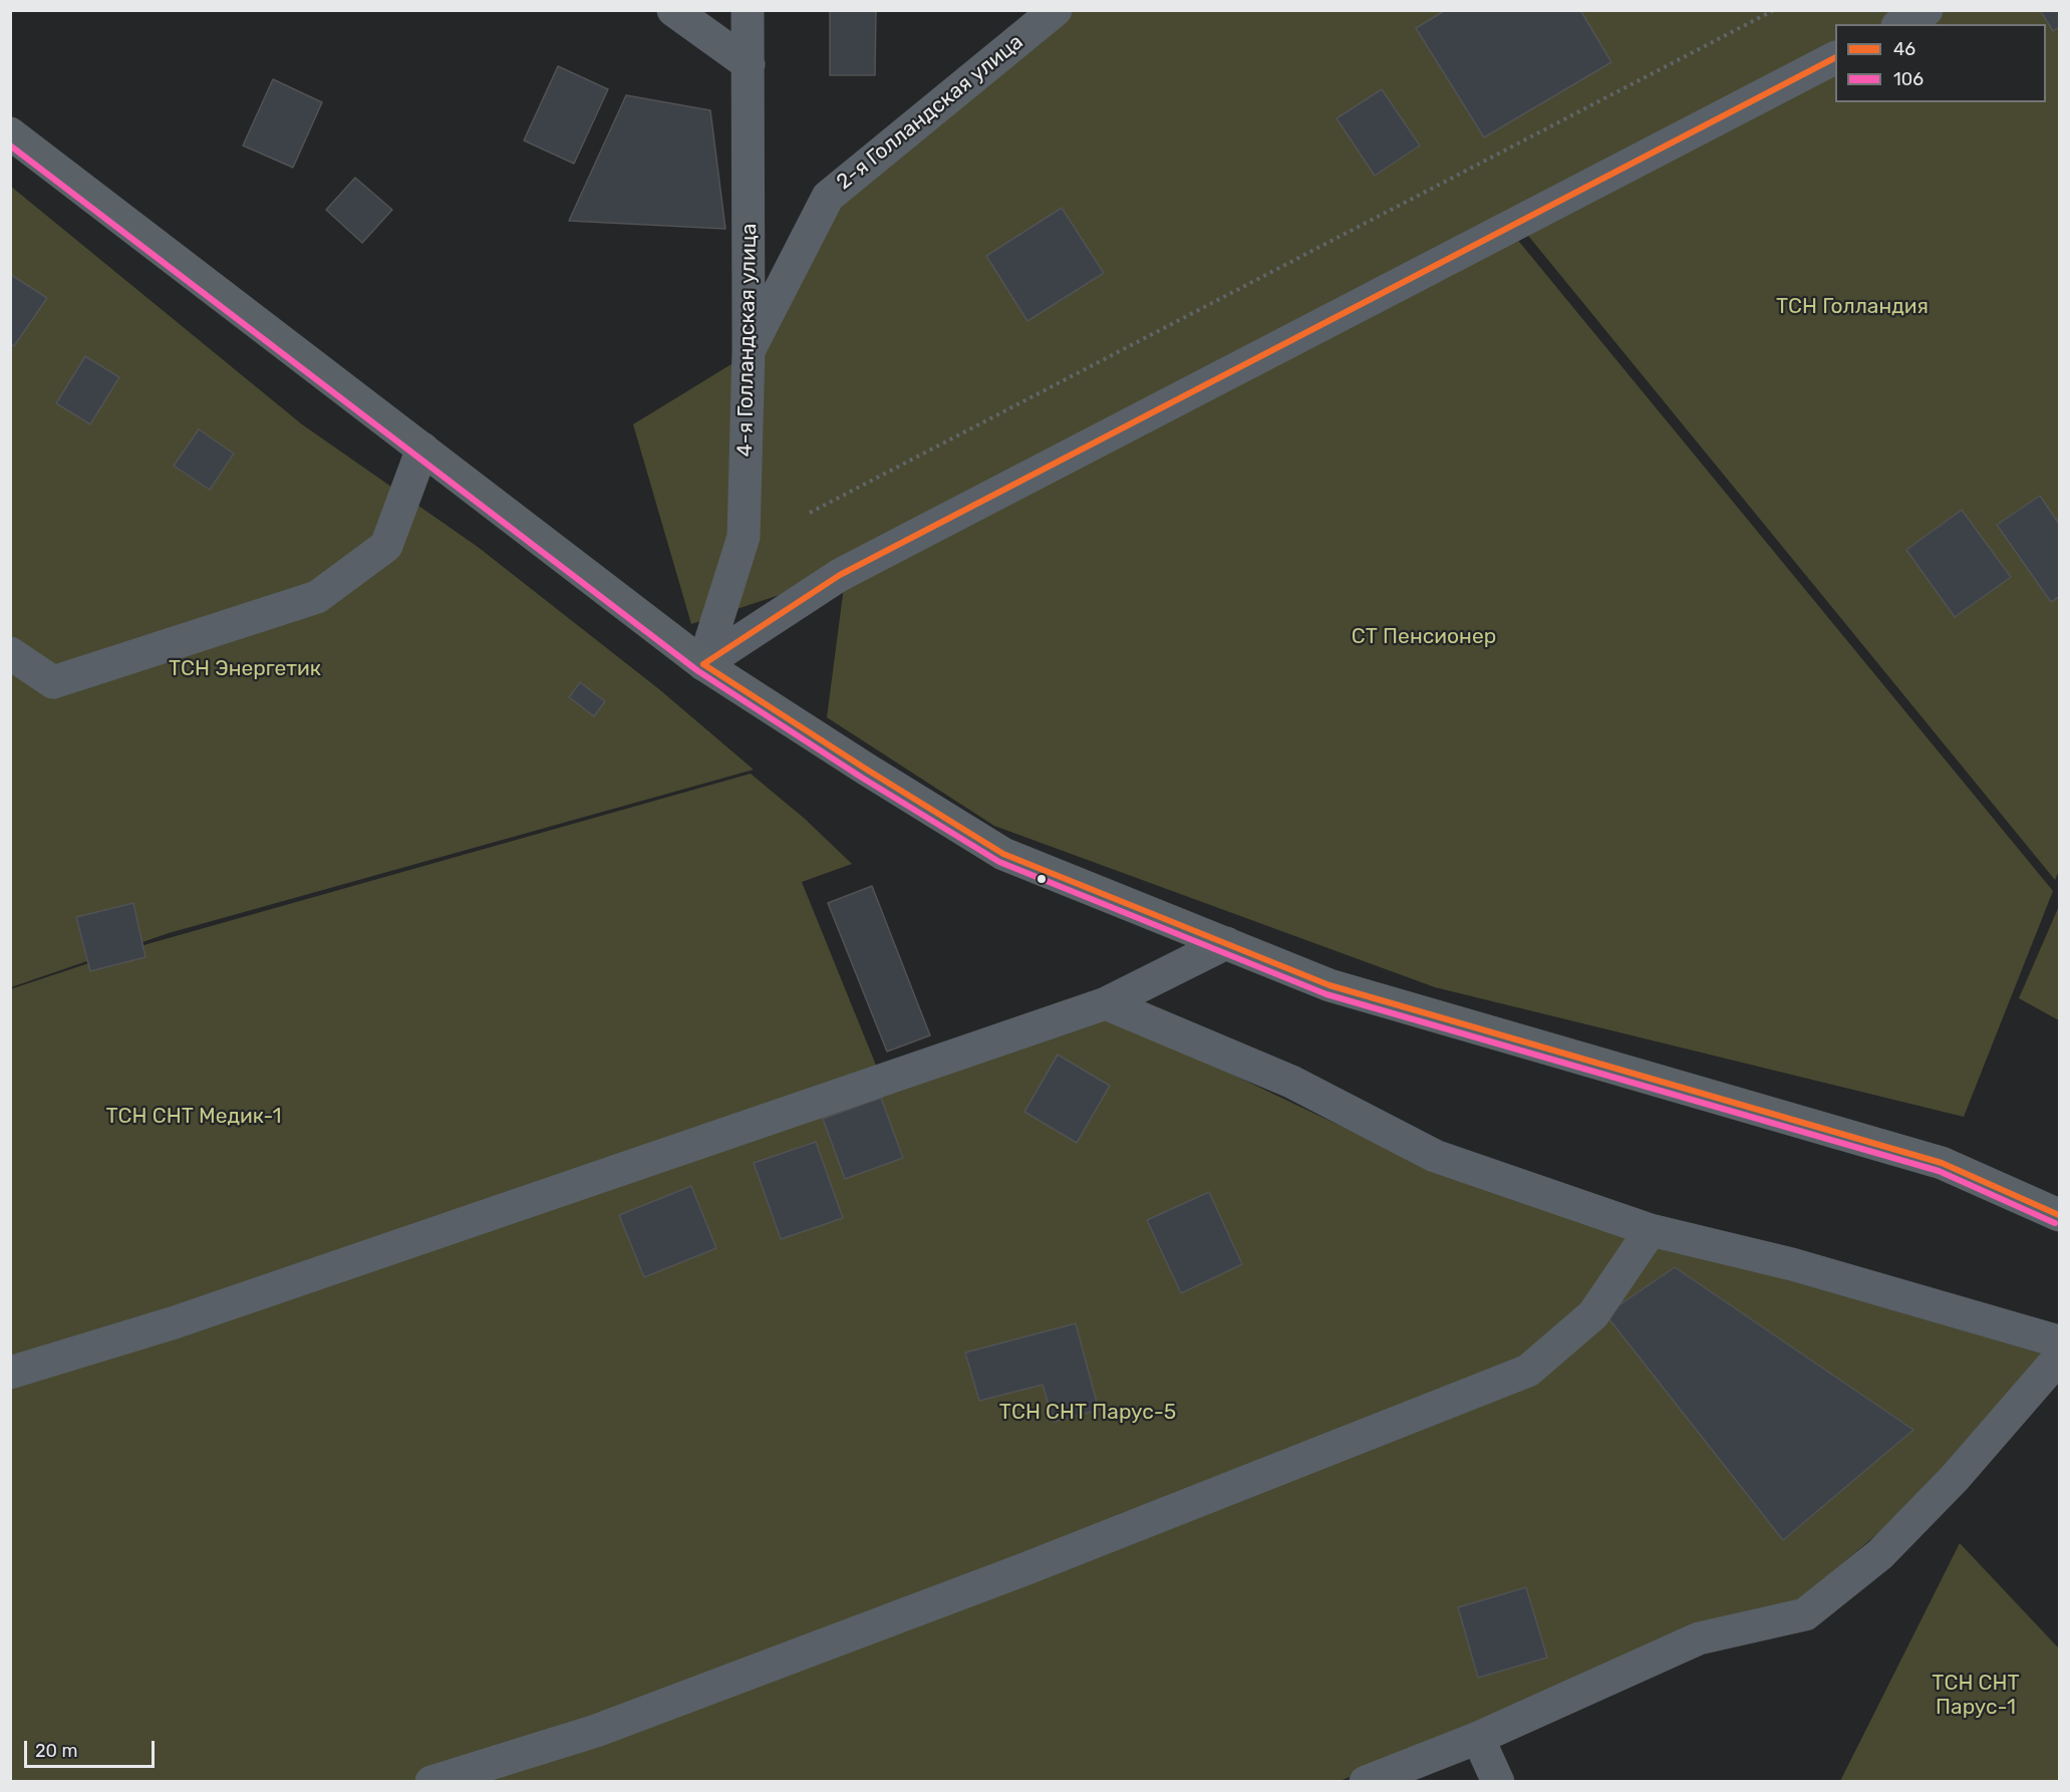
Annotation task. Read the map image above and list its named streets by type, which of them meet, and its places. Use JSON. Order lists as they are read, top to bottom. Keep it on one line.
{"streets":{"street":["2-я Голландская улица","4-я Голландская улица"]},"crossings":[["2-я Голландская улица","4-я Голландская улица"]],"parks":["ТСН Голландия","СТ Пенсионер","ТСН Энергетик","ТСН СНТ Медик-1","ТСН СНТ Парус-5","ТСН СНТ Парус-1"],"lines":["transit line 46","transit line 106"],"legend":["46","106"],"scale_bar":"20 m"}
